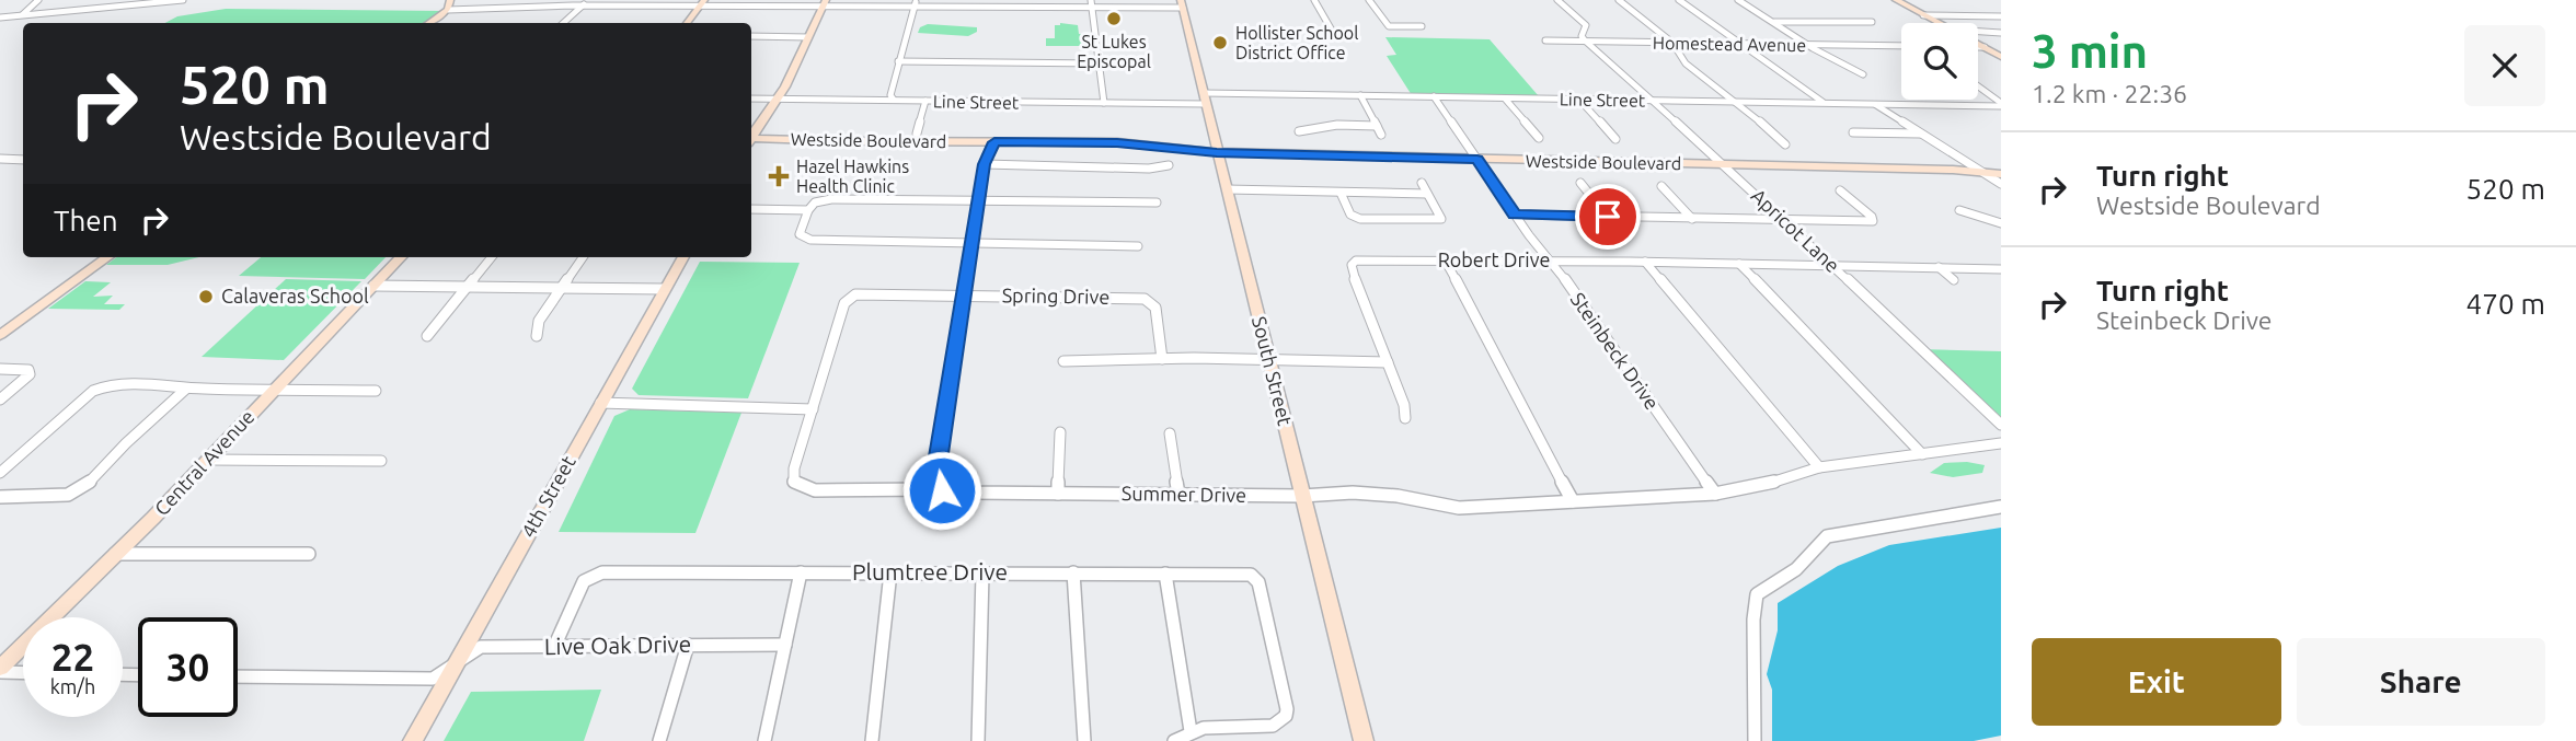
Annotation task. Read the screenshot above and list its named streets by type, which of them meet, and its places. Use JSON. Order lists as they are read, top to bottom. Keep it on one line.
{"streets":{"main road":["4th Street"],"street":["Homestead Avenue","Line Street","Westside Boulevard","Apricot Lane","Robert Drive","Spring Drive","Steinbeck Drive","South Street","Central Avenue","Summer Drive","Plumtree Drive","Live Oak Drive"]},"crossings":[["Homestead Avenue","Apricot Lane"],["Line Street","Apricot Lane"],["Line Street","Steinbeck Drive"],["Line Street","South Street"],["Westside Boulevard","Apricot Lane"],["Westside Boulevard","Steinbeck Drive"],["Westside Boulevard","South Street"],["Apricot Lane","Robert Drive"],["Robert Drive","Steinbeck Drive"],["Spring Drive","Summer Drive"],["Steinbeck Drive","Summer Drive"],["South Street","Summer Drive"],["4th Street","Live Oak Drive"],["Plumtree Drive","Live Oak Drive"]],"places":{"other":["St Lukes Episcopal","Hollister School District Office","Calaveras School"],"health":["Hazel Hawkins Health Clinic"]},"page":{"heading":["3 min","1.2 km · 22:36"],"turn":["520 m","Westside Boulevard"],"list":[{"name":"Turn right","note":"Westside Boulevard","value":"520 m"},{"name":"Turn right","note":"Steinbeck Drive","value":"470 m"}],"then":"Then","speed":"22 km/h","limit":"30","buttons":["Exit","Share"]}}
